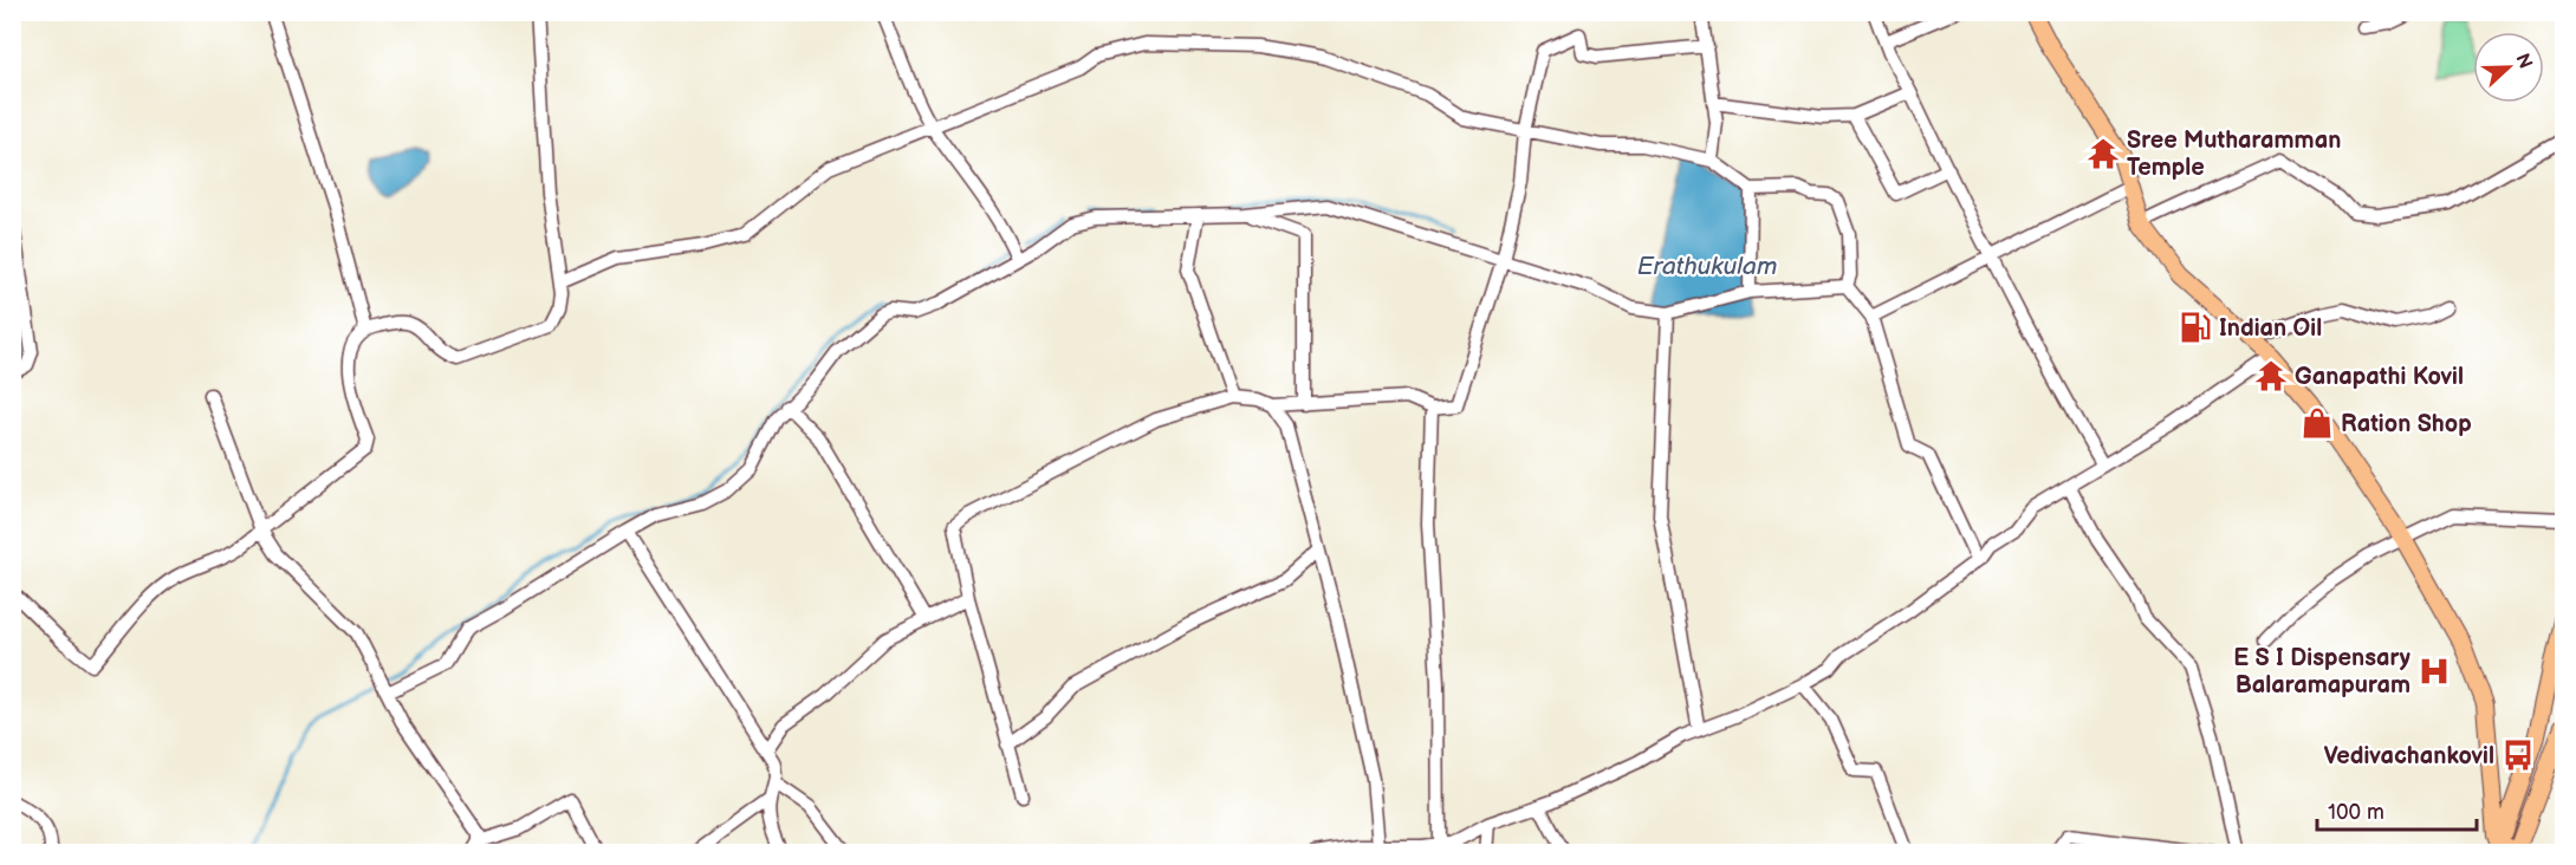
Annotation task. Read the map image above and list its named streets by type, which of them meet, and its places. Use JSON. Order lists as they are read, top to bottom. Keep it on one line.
{"water":["Erathukulam"],"places":{"temple":["Sree Mutharamman Temple","Ganapathi Kovil"],"fuel station":["Indian Oil"],"shop":["Ration Shop"],"hospital":["E S I Dispensary Balaramapuram"],"bus stop":["Vedivachankovil"]},"scale_bar":"100 m","north":"right"}
